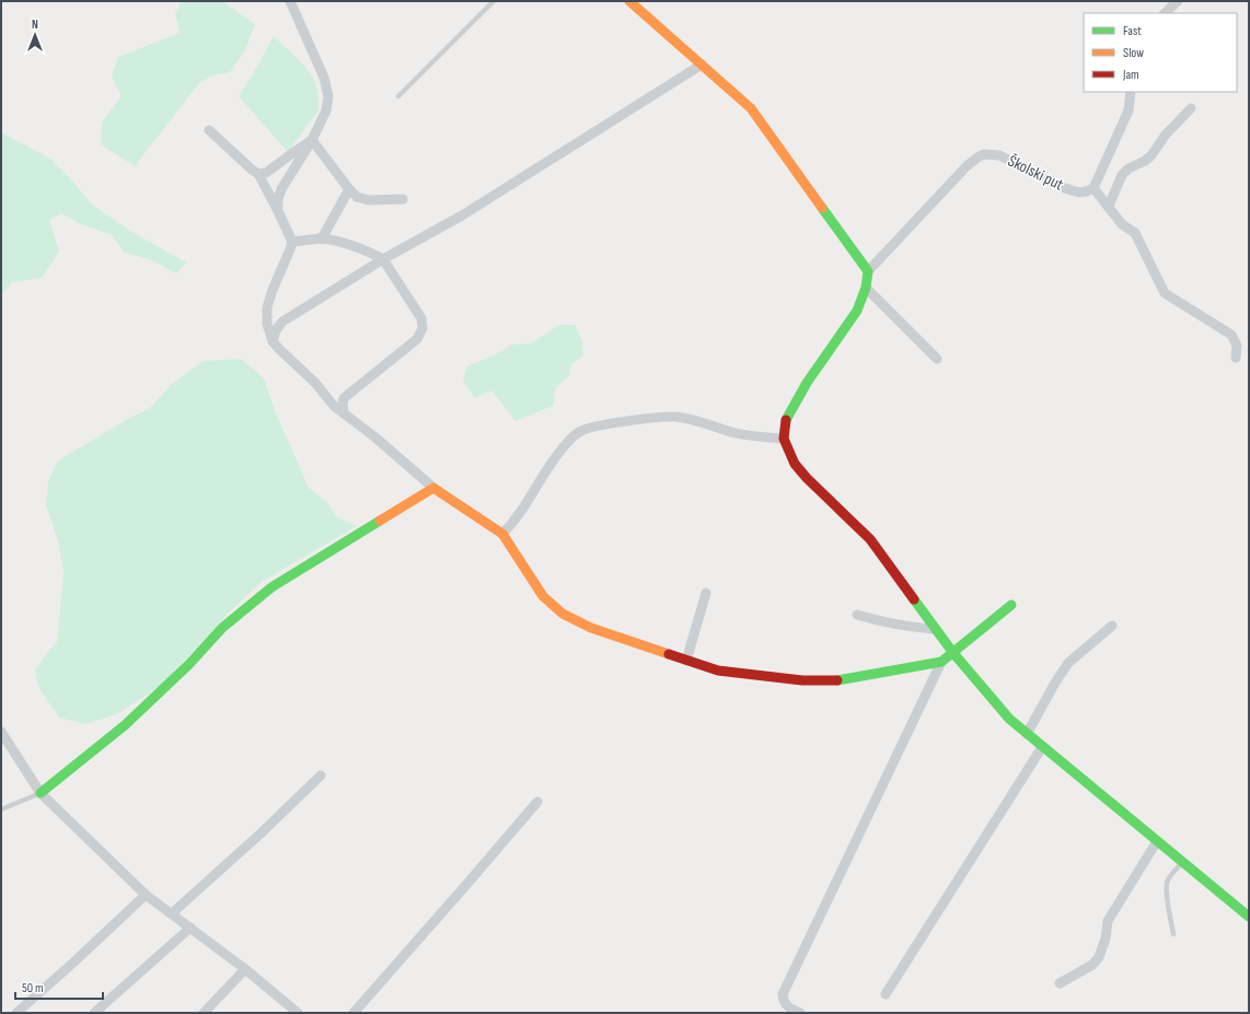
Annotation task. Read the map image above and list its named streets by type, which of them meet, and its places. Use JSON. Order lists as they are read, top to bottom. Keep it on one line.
{"streets":{"street":["Školski put"]},"legend":["Fast","Slow","Jam"],"scale_bar":"50 m","north":"top"}
